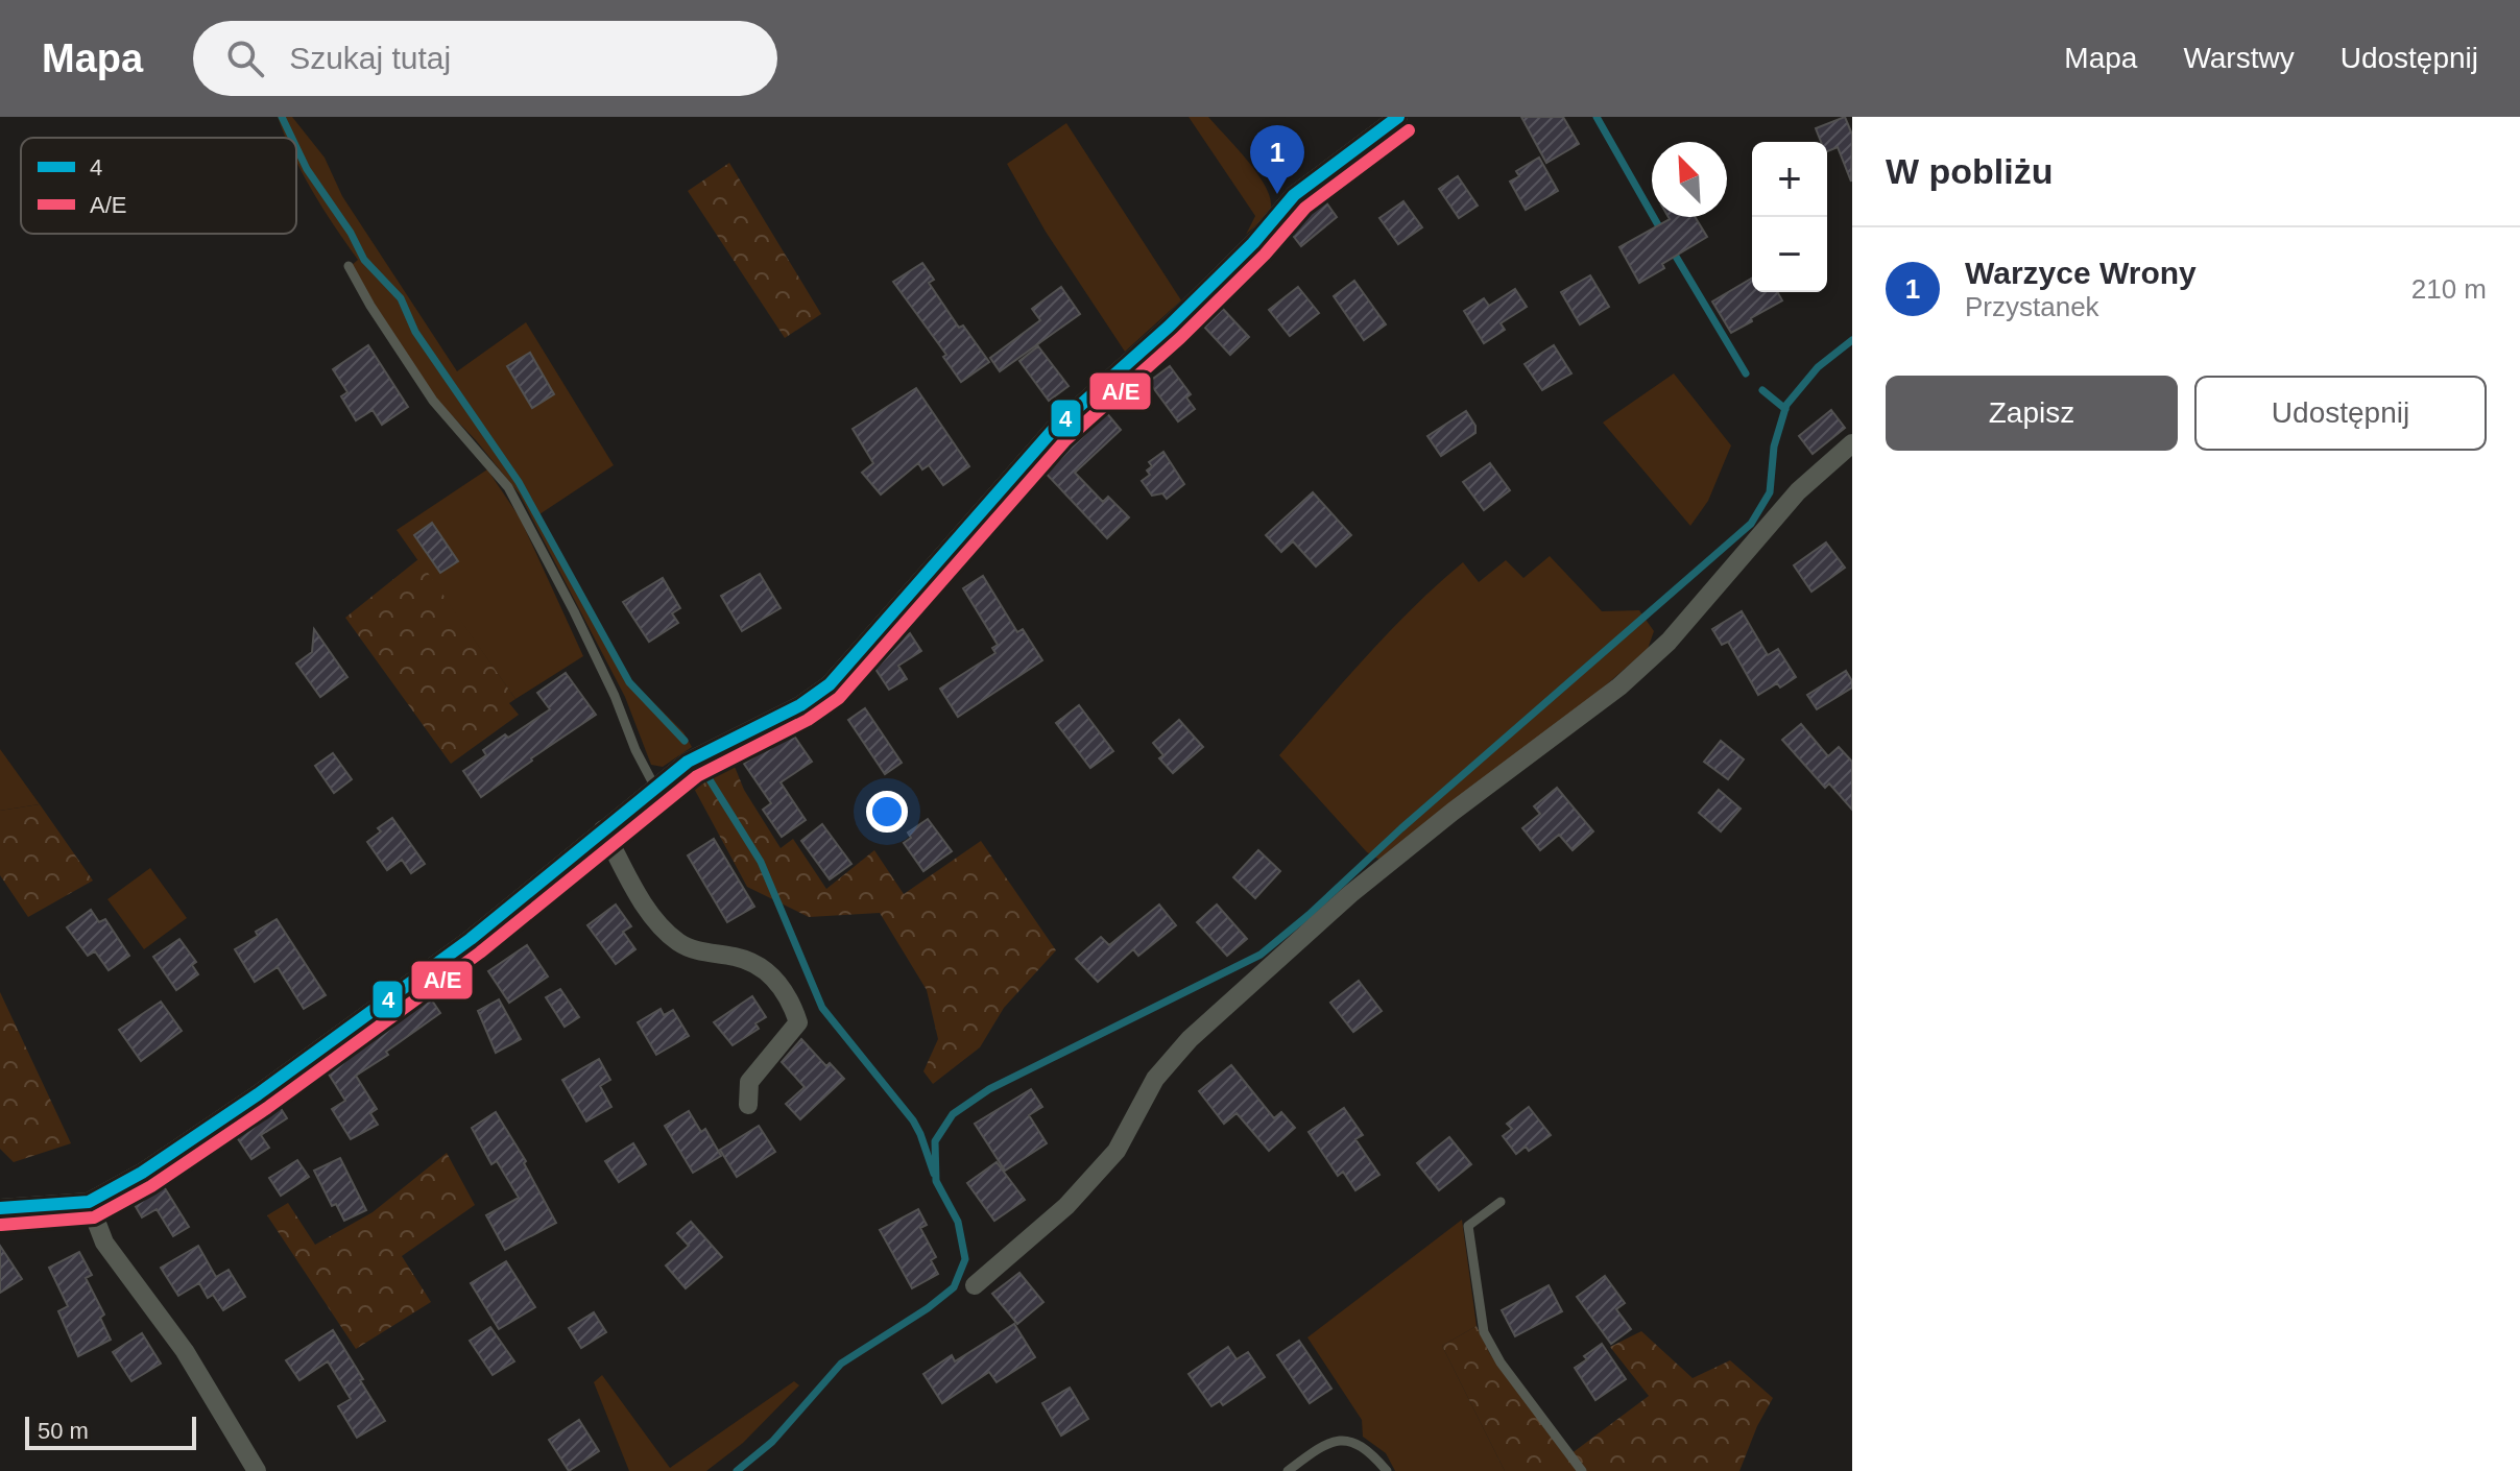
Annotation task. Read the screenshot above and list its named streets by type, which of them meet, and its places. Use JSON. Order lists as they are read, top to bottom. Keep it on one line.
{"lines":["transit line 4","transit line A/E"],"legend":["4","A/E"],"scale_bar":"50 m","north":"top left","page":{"header":"Mapa","search":"Szukaj tutaj","nav":["Mapa","Warstwy","Udostępnij"],"heading":"W pobliżu","pins":"1","map_buttons":["+","−"],"list":[{"mark":"1","name":"Warzyce Wrony","note":"Przystanek","value":"210 m"}],"buttons":["Zapisz","Udostępnij"],"scale":"50 m"}}
